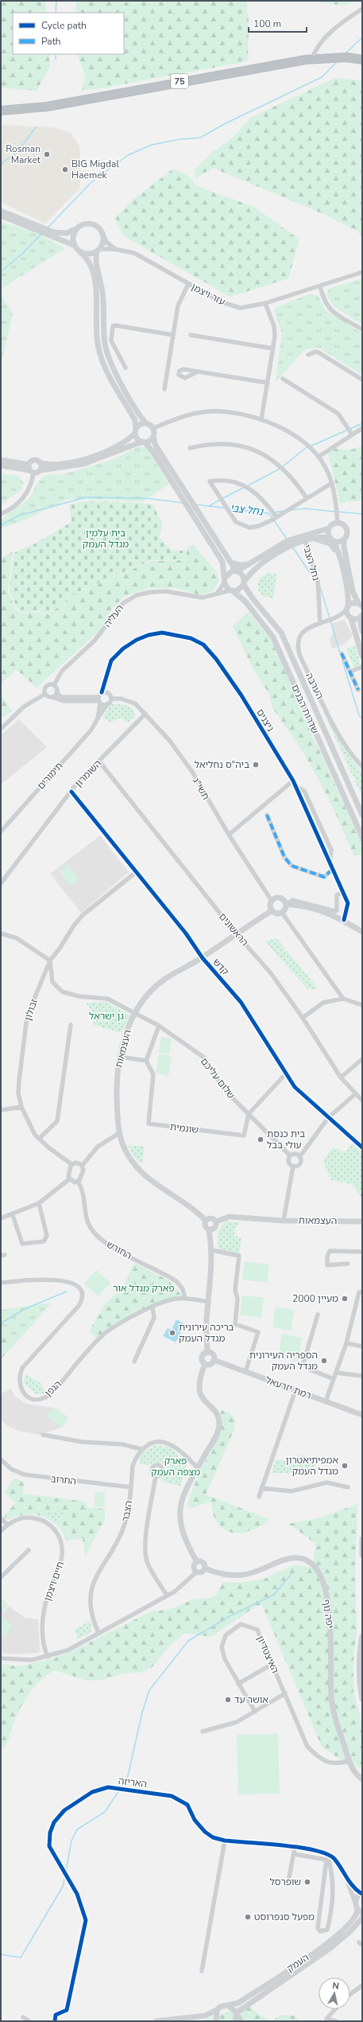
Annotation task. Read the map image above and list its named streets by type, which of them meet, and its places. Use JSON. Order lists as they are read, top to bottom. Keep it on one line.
{"streets":{"highway":["75"],"street":["עזר ויצמן","נחל הצבי","העליה","הערבה","שדרות הבנים","ניצנים","השומרון","תימורים","תשי\"ג","הראשונים","קדש","זבולון","העצמאות","שלום עליכם","שונמית","החורש","רמת יזרעאל","הגפן","החרוב","הצבר","חיים ויצמן","יפה נוף","האיצטדיון","האריזה","העמק"]},"crossings":[["נחל הצבי","הערבה"],["העליה","שדרות הבנים"],["ניצנים","תימורים"],["השומרון","תשי\"ג"],["השומרון","הראשונים"],["השומרון","קדש"],["תימורים","תשי\"ג"],["תשי\"ג","העצמאות"],["הראשונים","העצמאות"],["קדש","זבולון"],["קדש","העצמאות"],["זבולון","שלום עליכם"],["העצמאות","שלום עליכם"],["שלום עליכם","שונמית"],["החורש","הגפן"],["החרוב","הצבר"],["יפה נוף","האיצטדיון"]],"water":["נחל צבי"],"parks":["בית עלמין מגדל העמק","גן ישראל","פארק מגדל אור","פארק מצפה העמק"],"places":["Rosman Market","BIG Migdal Haemek","ביה\"ס נחליאל","בית כנסת עולי בבל","מעיין 2000","בריכה עירונית מגדל העמק","הספריה העירונית מגדל העמק","אמפיתיאטרון מגדל העמק","אושר עד","שופרסל","מפעל סנפרוסט"],"legend":["Cycle path","Path"],"scale_bar":"100 m","north":"top"}
